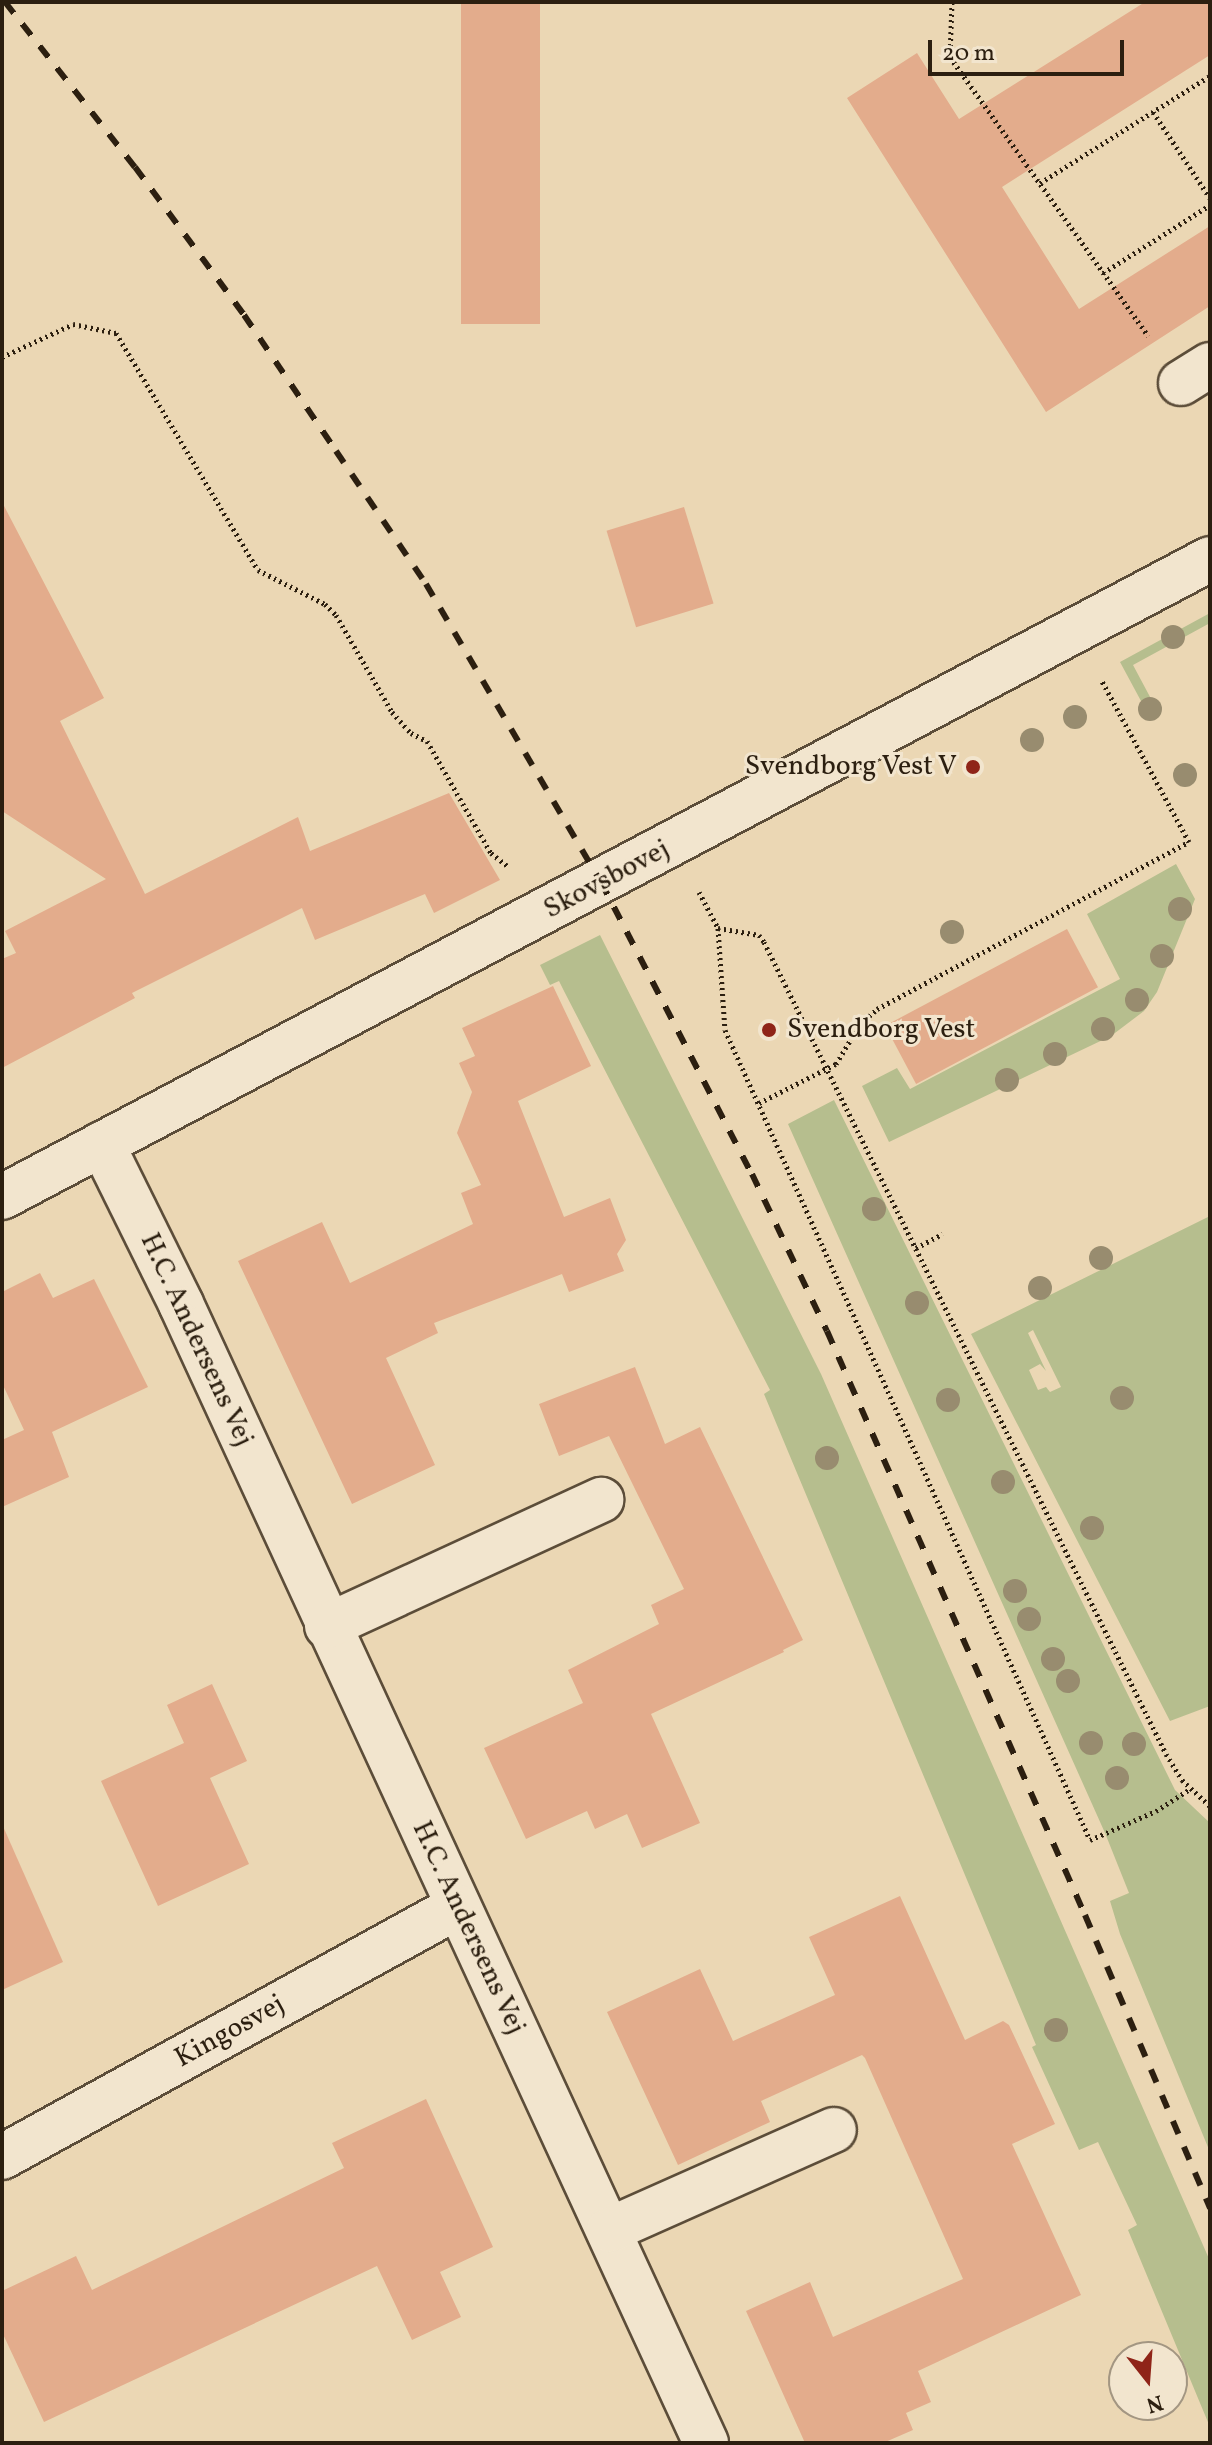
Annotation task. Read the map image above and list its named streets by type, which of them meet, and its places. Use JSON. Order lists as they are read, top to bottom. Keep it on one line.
{"streets":{"street":["Skovsbovej","H.C. Andersens Vej","Kingosvej"]},"crossings":[["Skovsbovej","H.C. Andersens Vej"],["H.C. Andersens Vej","Kingosvej"]],"places":["Svendborg Vest V","Svendborg Vest"],"scale_bar":"20 m","north":"bottom"}
